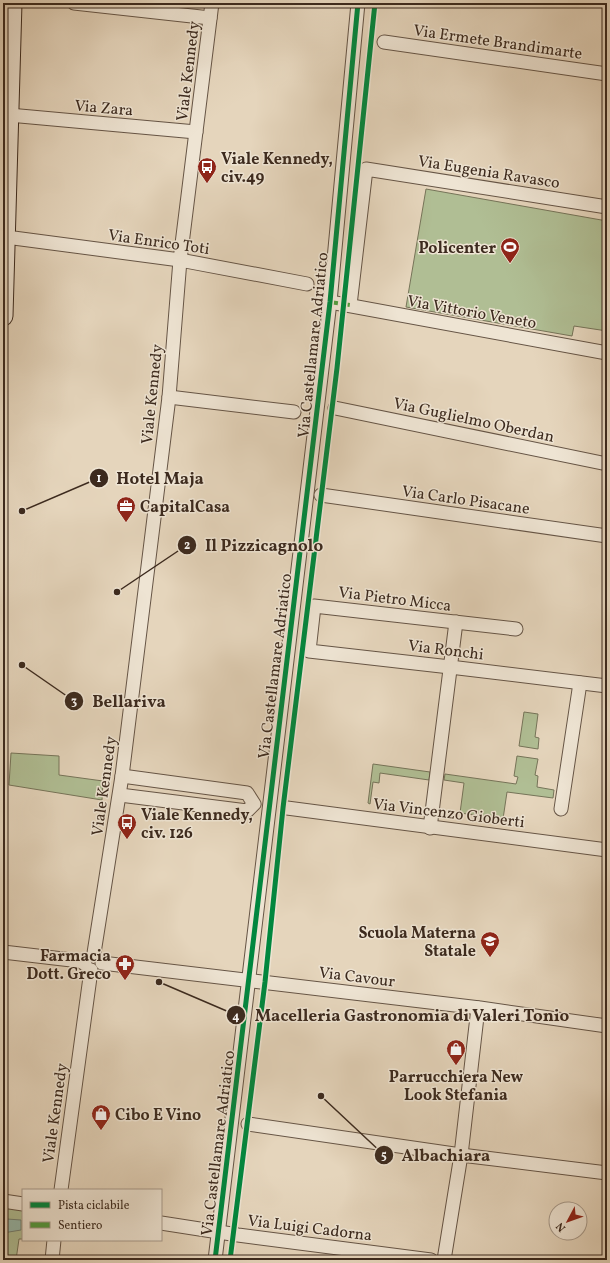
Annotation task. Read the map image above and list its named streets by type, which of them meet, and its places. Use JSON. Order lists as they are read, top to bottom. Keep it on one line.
{"streets":{"street":["Via Ermete Brandimarte","Viale Kennedy","Via Zara","Via Eugenia Ravasco","Via Enrico Toti","Via Vittorio Veneto","Via Castellamare Adriatico","Via Guglielmo Oberdan","Via Carlo Pisacane","Via Pietro Micca","Via Ronchi","Via Vincenzo Gioberti","Via Cavour","Via Luigi Cadorna"]},"crossings":[["Viale Kennedy","Via Zara"],["Viale Kennedy","Via Enrico Toti"],["Viale Kennedy","Via Cavour"],["Via Eugenia Ravasco","Via Vittorio Veneto"],["Via Vittorio Veneto","Via Castellamare Adriatico"],["Via Castellamare Adriatico","Via Cavour"],["Via Castellamare Adriatico","Via Luigi Cadorna"],["Via Pietro Micca","Via Ronchi"]],"places":{"bus stop":["Viale Kennedy, civ.49","Viale Kennedy, civ. 126"],"sports":["Policenter"],"other":["Hotel Maja","Il Pizzicagnolo","Bellariva","Macelleria Gastronomia di Valeri Tonio","Albachiara"],"office":["CapitalCasa"],"school or university":["Scuola Materna Statale"],"pharmacy":["Farmacia Dott. Greco"],"shop":["Parrucchiera New Look Stefania","Cibo E Vino"]},"legend":["Pista ciclabile","Sentiero"],"north":"bottom left"}
